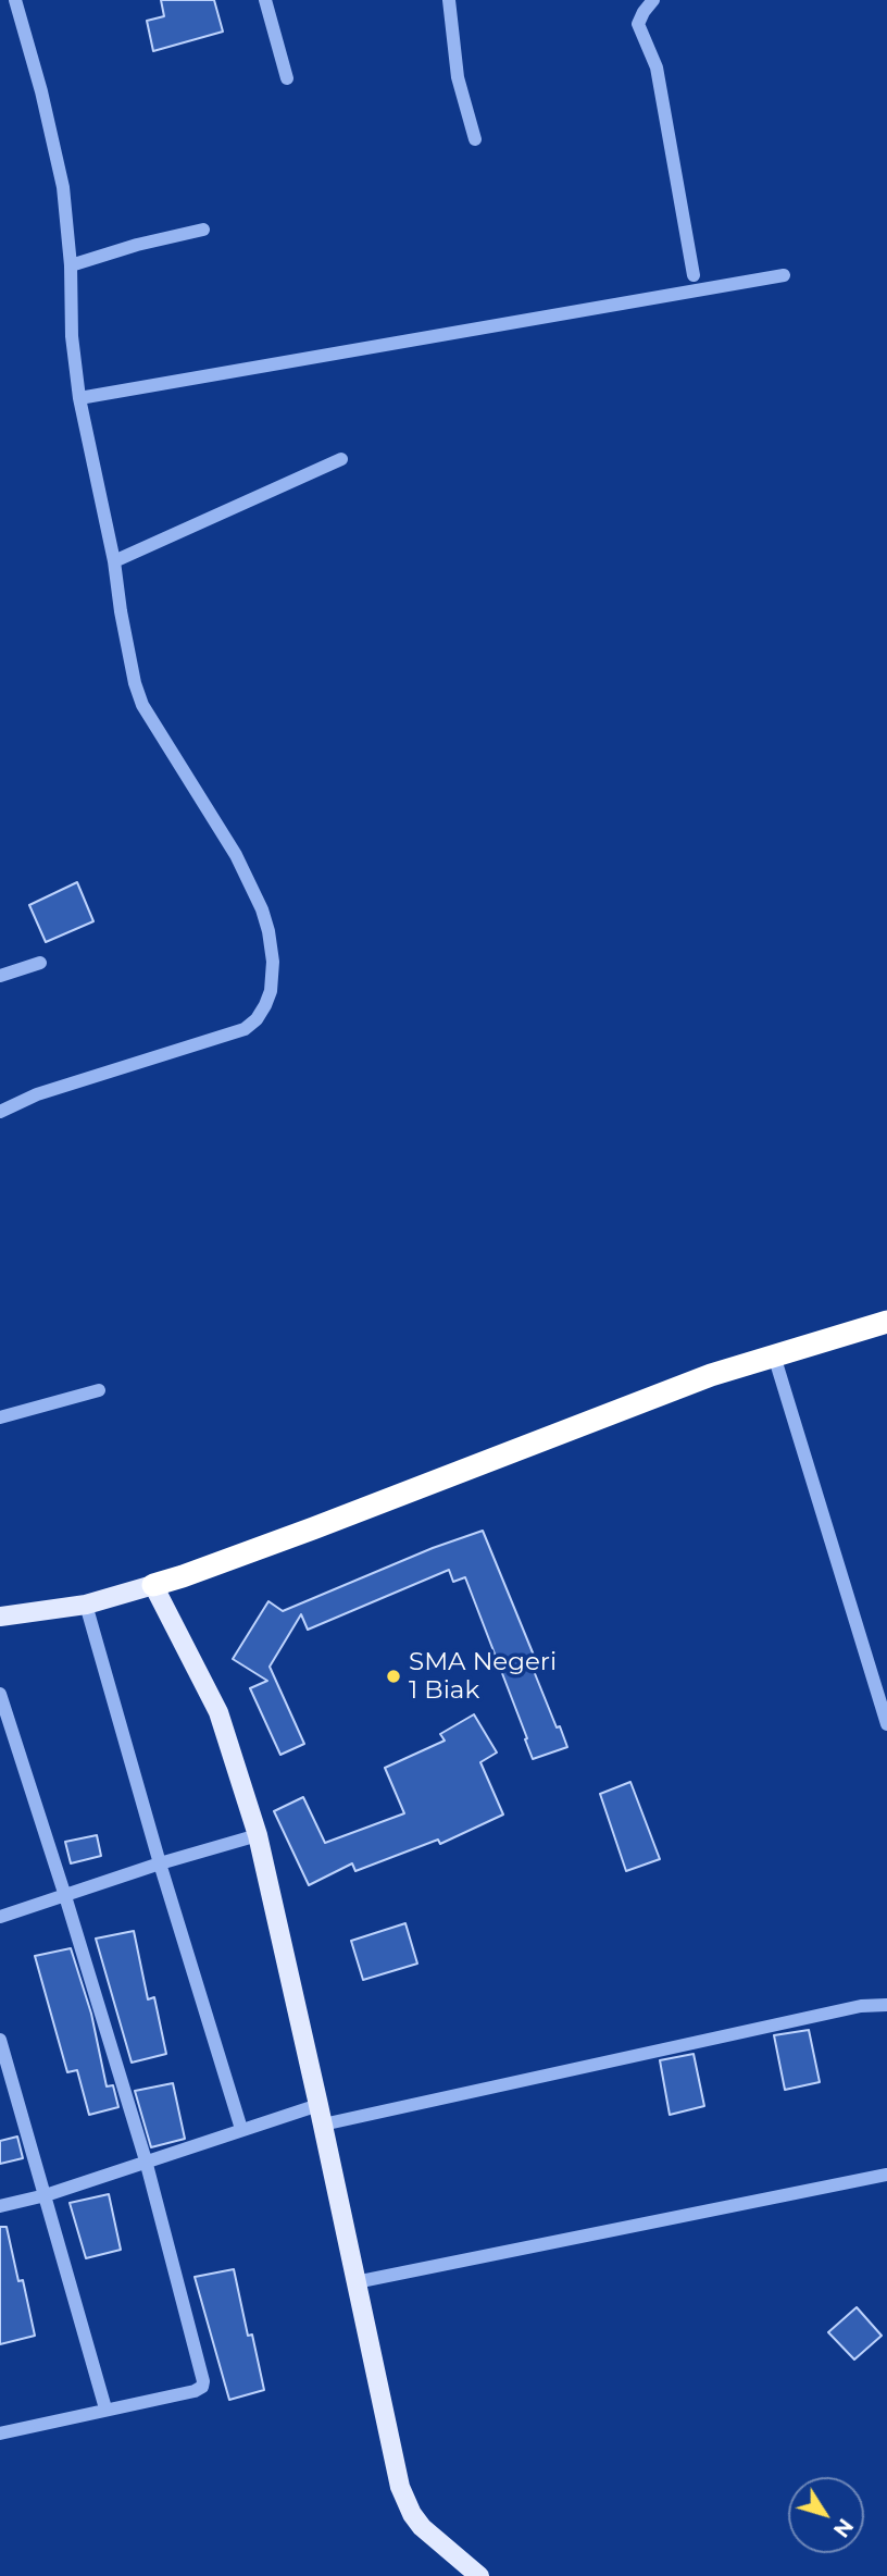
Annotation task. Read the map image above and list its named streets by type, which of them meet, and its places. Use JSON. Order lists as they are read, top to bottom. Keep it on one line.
{"places":["SMA Negeri 1 Biak"],"north":"bottom right"}
